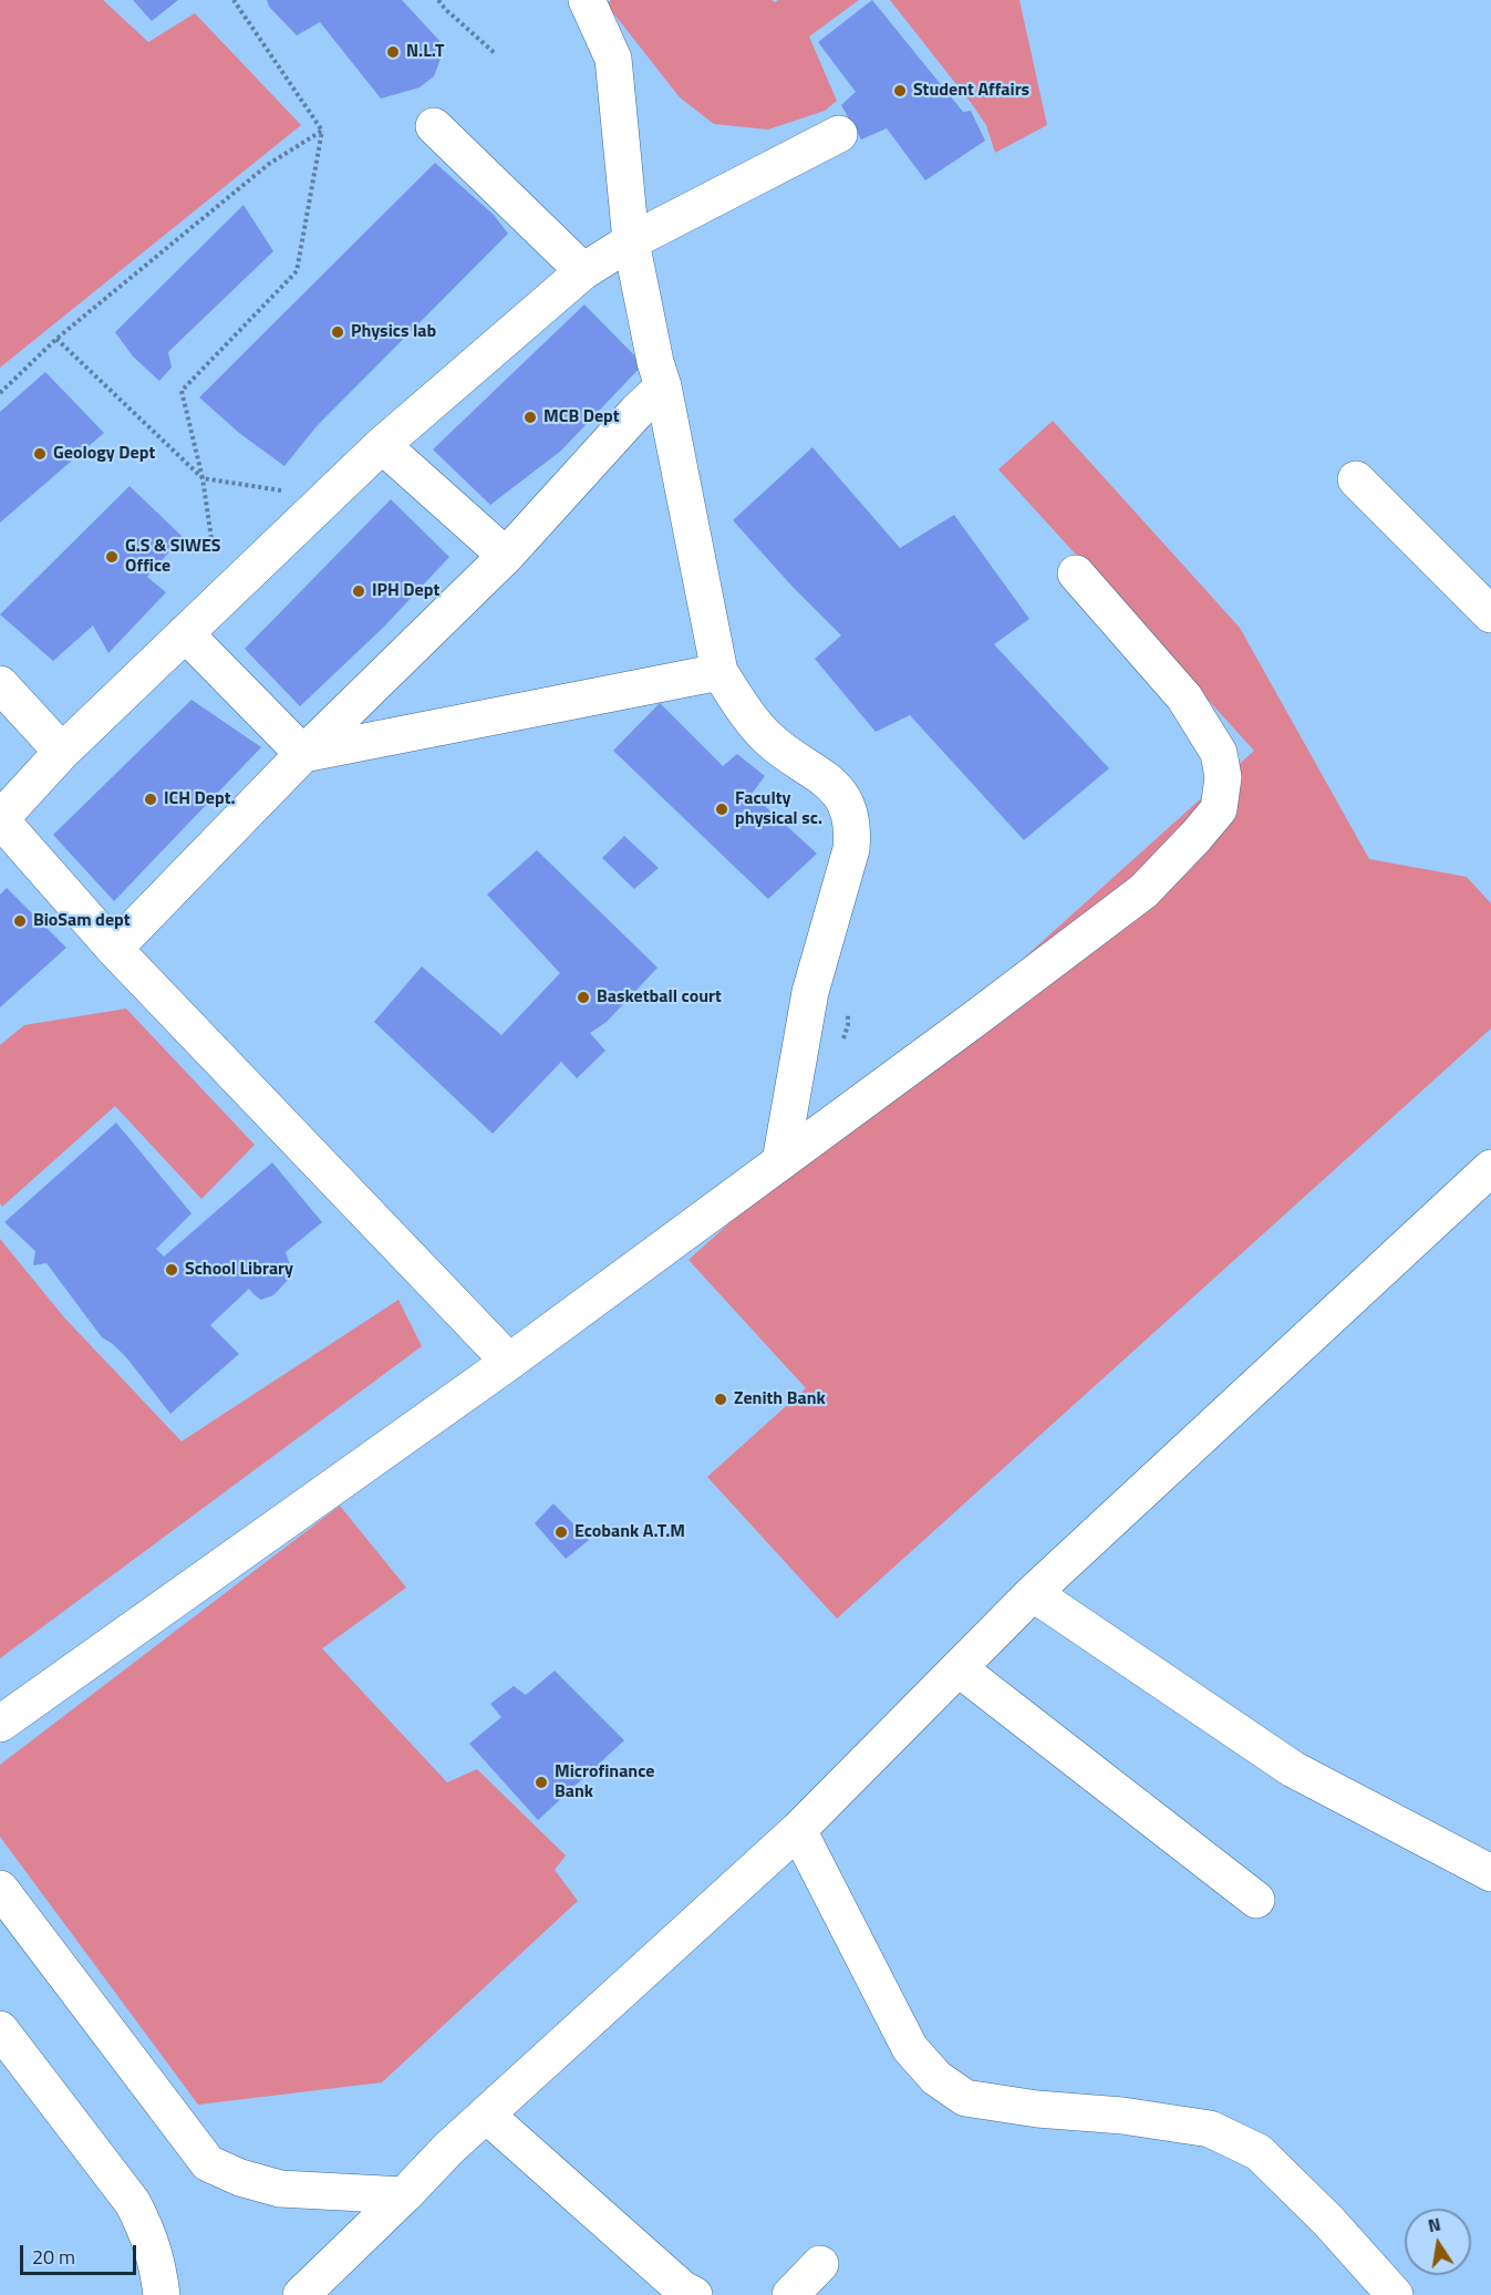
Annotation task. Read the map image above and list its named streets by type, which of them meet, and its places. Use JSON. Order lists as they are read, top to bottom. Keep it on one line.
{"places":["N.L.T","Student Affairs","Physics lab","MCB Dept","Geology Dept","G.S & SIWES Office","IPH Dept","ICH Dept.","Faculty physical sc.","BioSam dept","Basketball court","School Library","Zenith Bank","Ecobank A.T.M","Microfinance Bank"],"scale_bar":"20 m","north":"top"}
